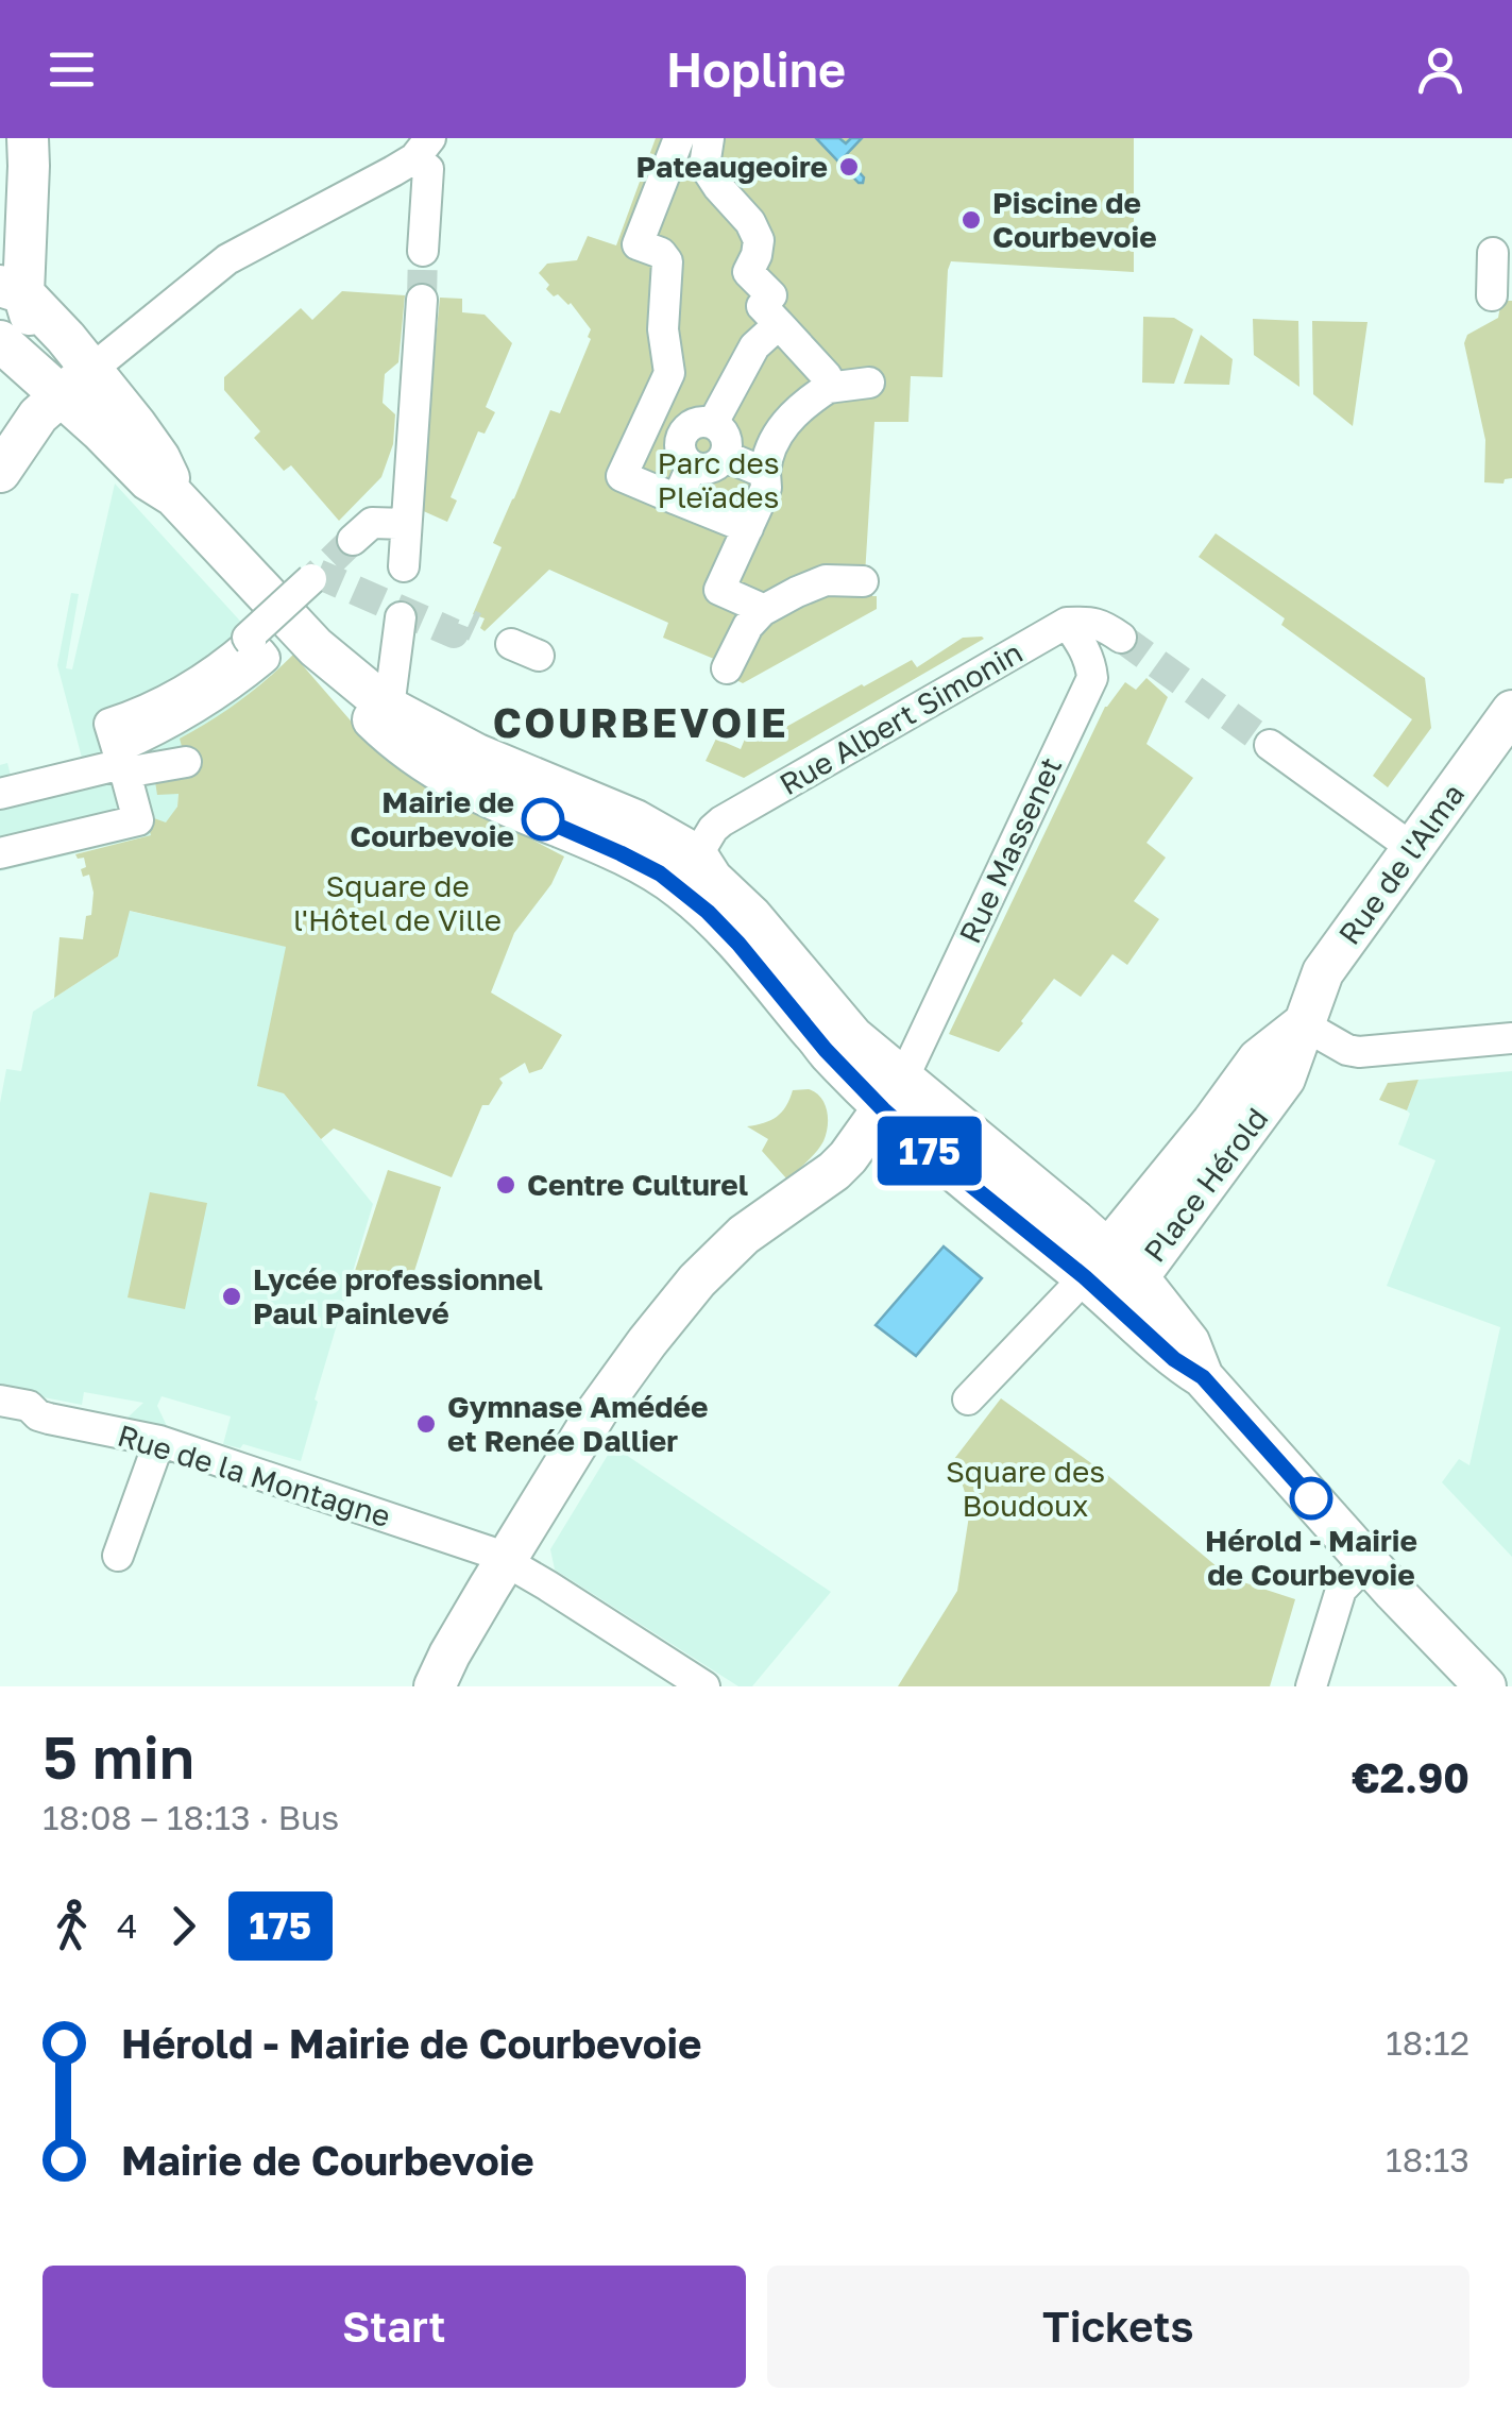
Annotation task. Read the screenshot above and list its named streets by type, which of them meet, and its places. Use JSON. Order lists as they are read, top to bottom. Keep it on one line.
{"streets":{"main road":["Rue de l'Alma","Place Hérold"],"street":["Rue Albert Simonin","Rue Massenet","Rue de la Montagne"]},"crossings":[["Rue Albert Simonin","Rue Massenet"],["Rue de l'Alma","Place Hérold"]],"districts":["COURBEVOIE"],"parks":["Parc des Pleïades","Square de l'Hôtel de Ville","Square des Boudoux"],"places":["Pateaugeoire","Piscine de Courbevoie","Mairie de Courbevoie","Centre Culturel","Lycée professionnel Paul Painlevé","Gymnase Amédée et Renée Dallier","Hérold - Mairie de Courbevoie"],"lines":["bus line 175"],"page":{"header":"Hopline","on_map":"175","heading":["5 min","18:08 – 18:13 · Bus","€2.90"],"legs":["4","175"],"list":[{"name":"Hérold - Mairie de Courbevoie","value":"18:12"},{"name":"Mairie de Courbevoie","value":"18:13"}],"buttons":["Start","Tickets"]}}
